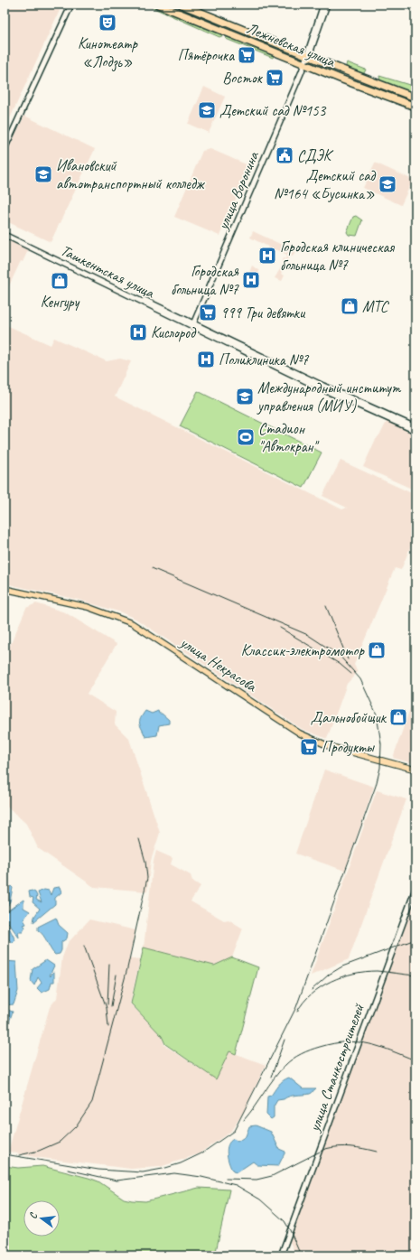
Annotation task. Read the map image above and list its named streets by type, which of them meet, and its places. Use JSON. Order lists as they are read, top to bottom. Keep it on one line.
{"streets":{"highway":["Лежневская улица"],"main road":["улица Воронина","Ташкентская улица","улица Некрасова","улица Станкостроителей"]},"crossings":[["Лежневская улица","улица Воронина"],["улица Воронина","Ташкентская улица"]],"places":{"theatre":["Кинотеатр «Лодзь»"],"supermarket":["Пятёрочка","Восток","999 Три девятки","Продукты"],"school or university":["Детский сад №153","Ивановский автотранспортный колледж","Детский сад №164 «Бусинка»","Международный институт управления (МИУ)"],"public building":["СДЭК"],"hospital":["Городская клиническая больница №7","Городская больница №7","Кислород","Поликлиника №7"],"shop":["Кенгуру","МТС","Классик-электромотор","Дальнобойщик"],"sports":["Стадион \"Автокран\""]},"north":"left"}
